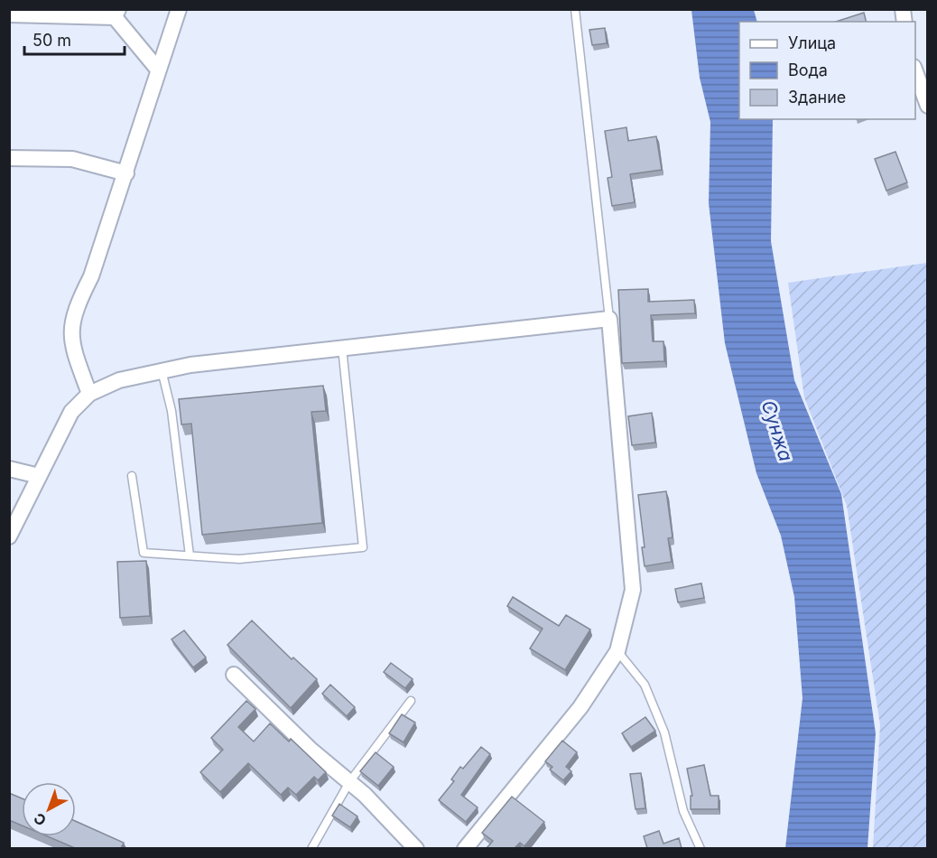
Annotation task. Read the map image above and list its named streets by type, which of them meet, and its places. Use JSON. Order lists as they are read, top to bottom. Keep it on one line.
{"water":["Сунжа"],"legend":["Улица","Вода","Здание"],"scale_bar":"50 m","north":"bottom left"}
